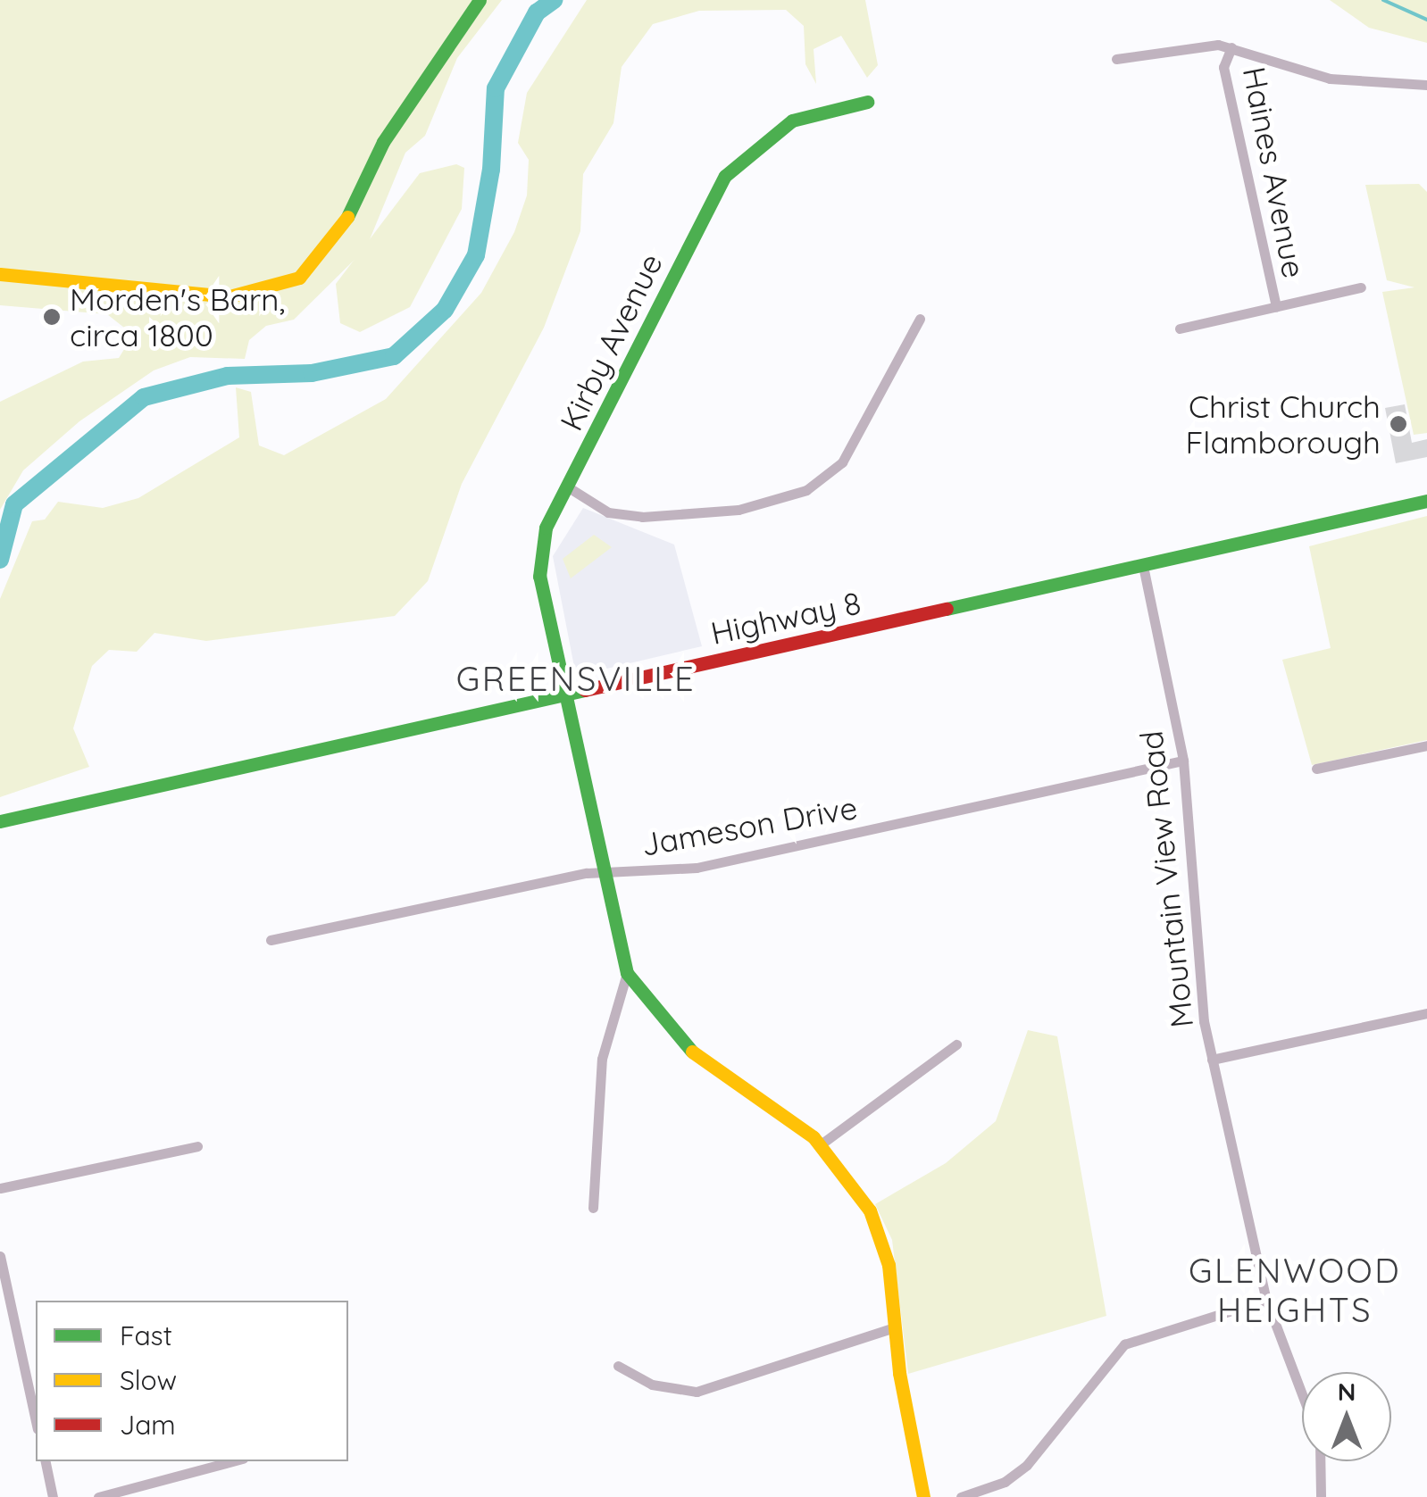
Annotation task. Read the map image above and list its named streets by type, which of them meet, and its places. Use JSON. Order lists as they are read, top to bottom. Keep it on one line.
{"streets":{"street":["Haines Avenue","Kirby Avenue","Highway 8","Jameson Drive","Mountain View Road"]},"crossings":[["Kirby Avenue","Highway 8"],["Kirby Avenue","Jameson Drive"],["Highway 8","Mountain View Road"],["Jameson Drive","Mountain View Road"]],"districts":["GREENSVILLE","GLENWOOD HEIGHTS"],"places":["Morden's Barn, circa 1800","Christ Church Flamborough"],"legend":["Fast","Slow","Jam"],"north":"top"}
